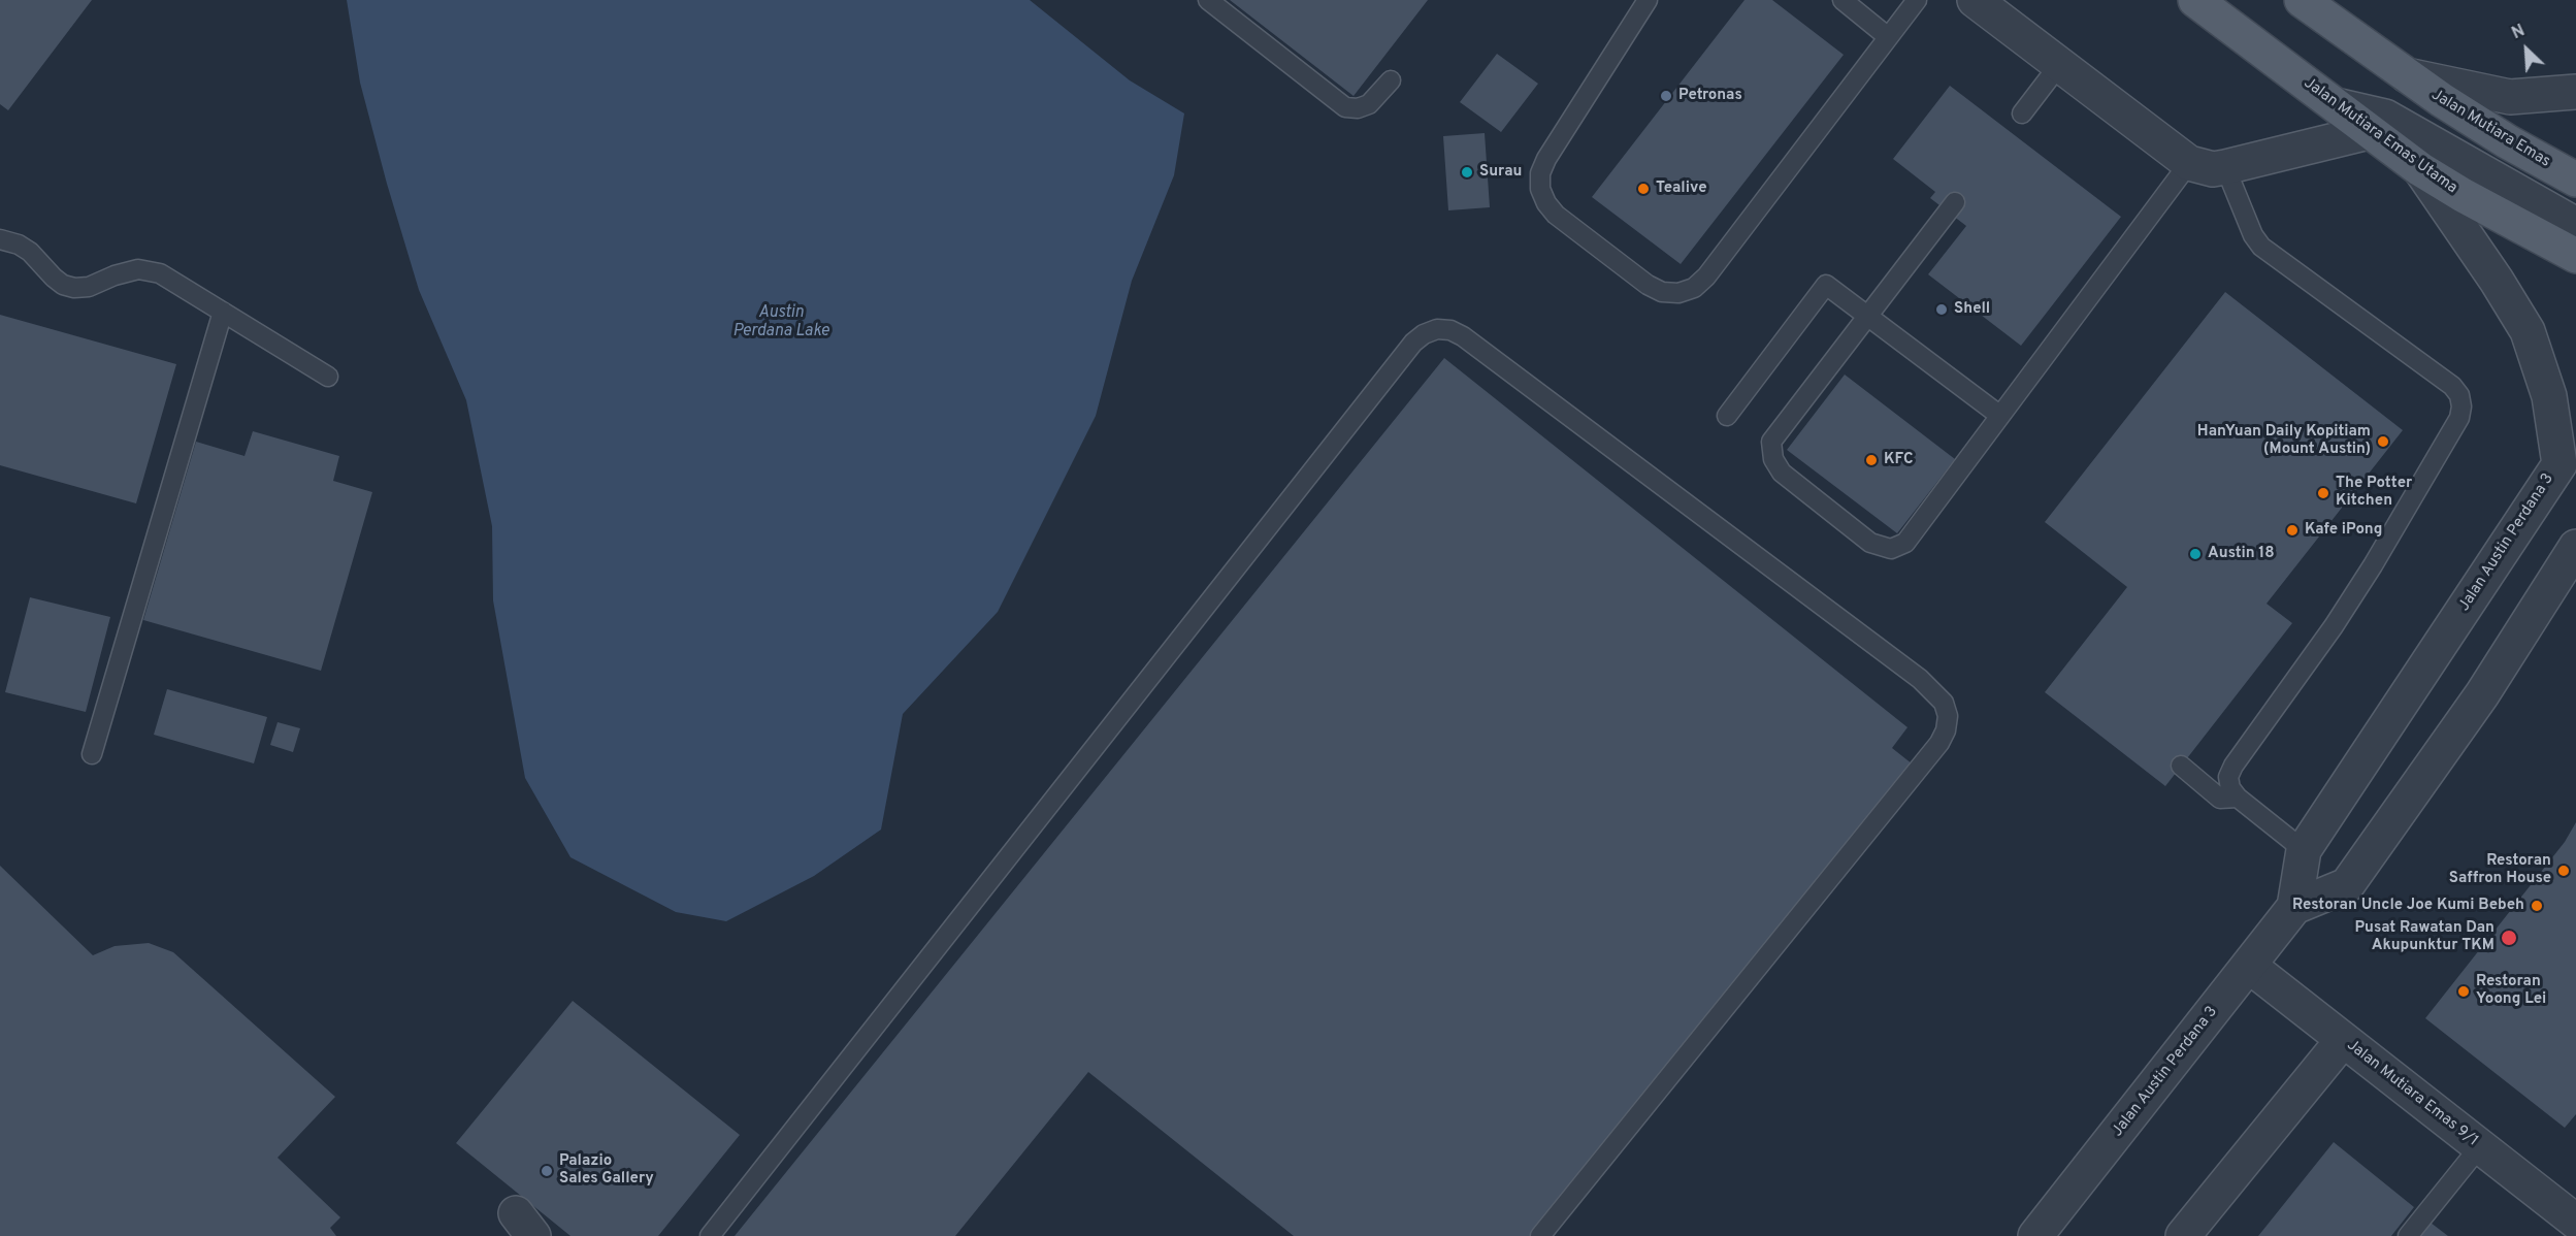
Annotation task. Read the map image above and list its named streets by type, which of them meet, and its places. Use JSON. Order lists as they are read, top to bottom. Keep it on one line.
{"streets":{"main road":["Jalan Mutiara Emas","Jalan Mutiara Emas Utama"],"street":["Jalan Austin Perdana 3","Jalan Mutiara Emas 9/1"]},"crossings":[["Jalan Mutiara Emas Utama","Jalan Austin Perdana 3"],["Jalan Austin Perdana 3","Jalan Mutiara Emas 9/1"]],"water":["Austin Perdana Lake"],"places":["Petronas","Surau","Tealive","Shell","HanYuan Daily Kopitiam (Mount Austin)","KFC","The Potter Kitchen","Kafe iPong","Austin 18","Restoran Saffron House","Restoran Uncle Joe Kumi Bebeh","Pusat Rawatan Dan Akupunktur TKM","Restoran Yoong Lei","Palazio Sales Gallery"],"north":"top left"}
